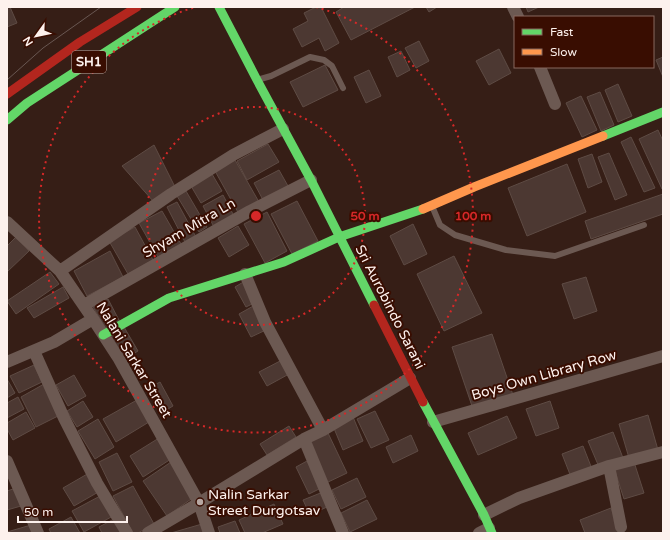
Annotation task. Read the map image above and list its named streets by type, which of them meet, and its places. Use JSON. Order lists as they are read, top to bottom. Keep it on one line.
{"streets":{"main road":["SH1","Sri Aurobindo Sarani"],"street":["Shyam Mitra Ln","Nalani Sarkar Street","Boys Own Library Row"]},"crossings":[["Shyam Mitra Ln","Sri Aurobindo Sarani"],["Shyam Mitra Ln","Nalani Sarkar Street"],["Sri Aurobindo Sarani","Boys Own Library Row"]],"places":["Nalin Sarkar Street Durgotsav"],"legend":["Fast","Slow"],"scale_bar":"50 m","north":"bottom left","rings":["50 m","100 m"]}
